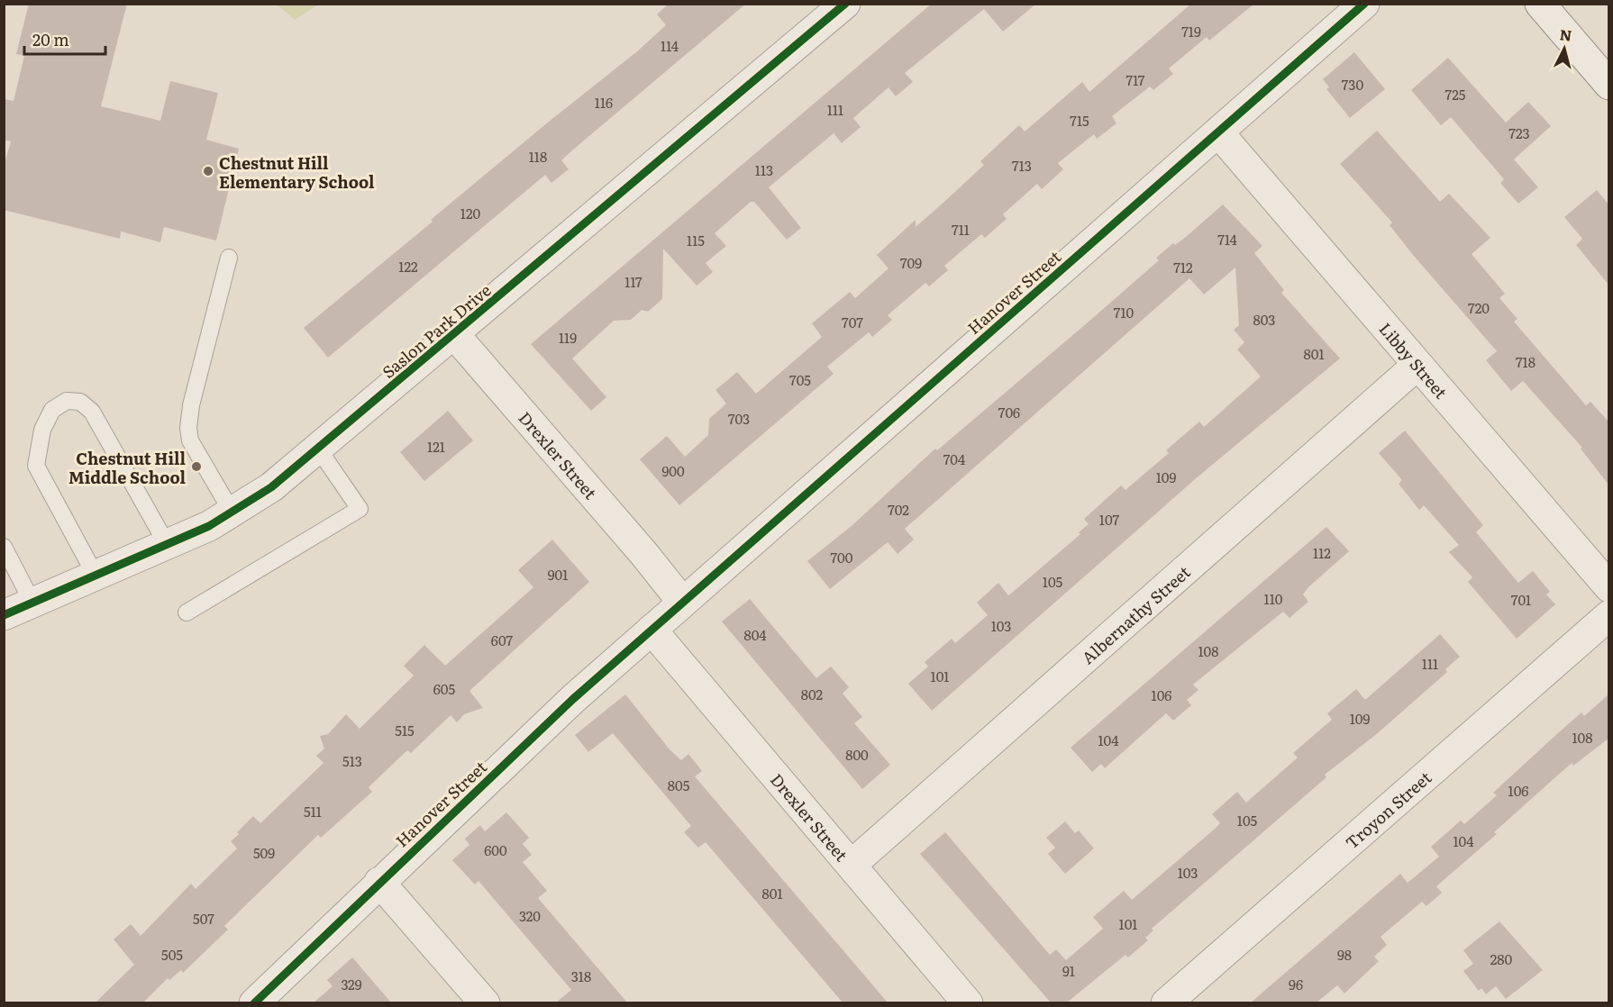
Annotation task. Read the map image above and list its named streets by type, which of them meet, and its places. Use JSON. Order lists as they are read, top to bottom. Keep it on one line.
{"streets":{"street":["Hanover Street","Saslon Park Drive","Libby Street","Drexler Street","Albernathy Street","Troyon Street"]},"crossings":[["Hanover Street","Libby Street"],["Hanover Street","Drexler Street"],["Saslon Park Drive","Drexler Street"],["Libby Street","Albernathy Street"],["Drexler Street","Albernathy Street"]],"places":["Chestnut Hill Elementary School","Chestnut Hill Middle School"],"house_numbers":["719","114","717","730","725","116","111","715","723","118","713","113","120","711","714","115","709","122","712","117","720","710","803","707","119","801","718","705","706","703","121","704","900","109","702","107","112","700","901","105","110","701","103","804","607","108","111","101","605","802","106","109","515","108","104","800","513","805","106","511","105","104","600","509","103","801","320","507","101","505","98","280","91","318","329","96"],"scale_bar":"20 m","north":"top"}
